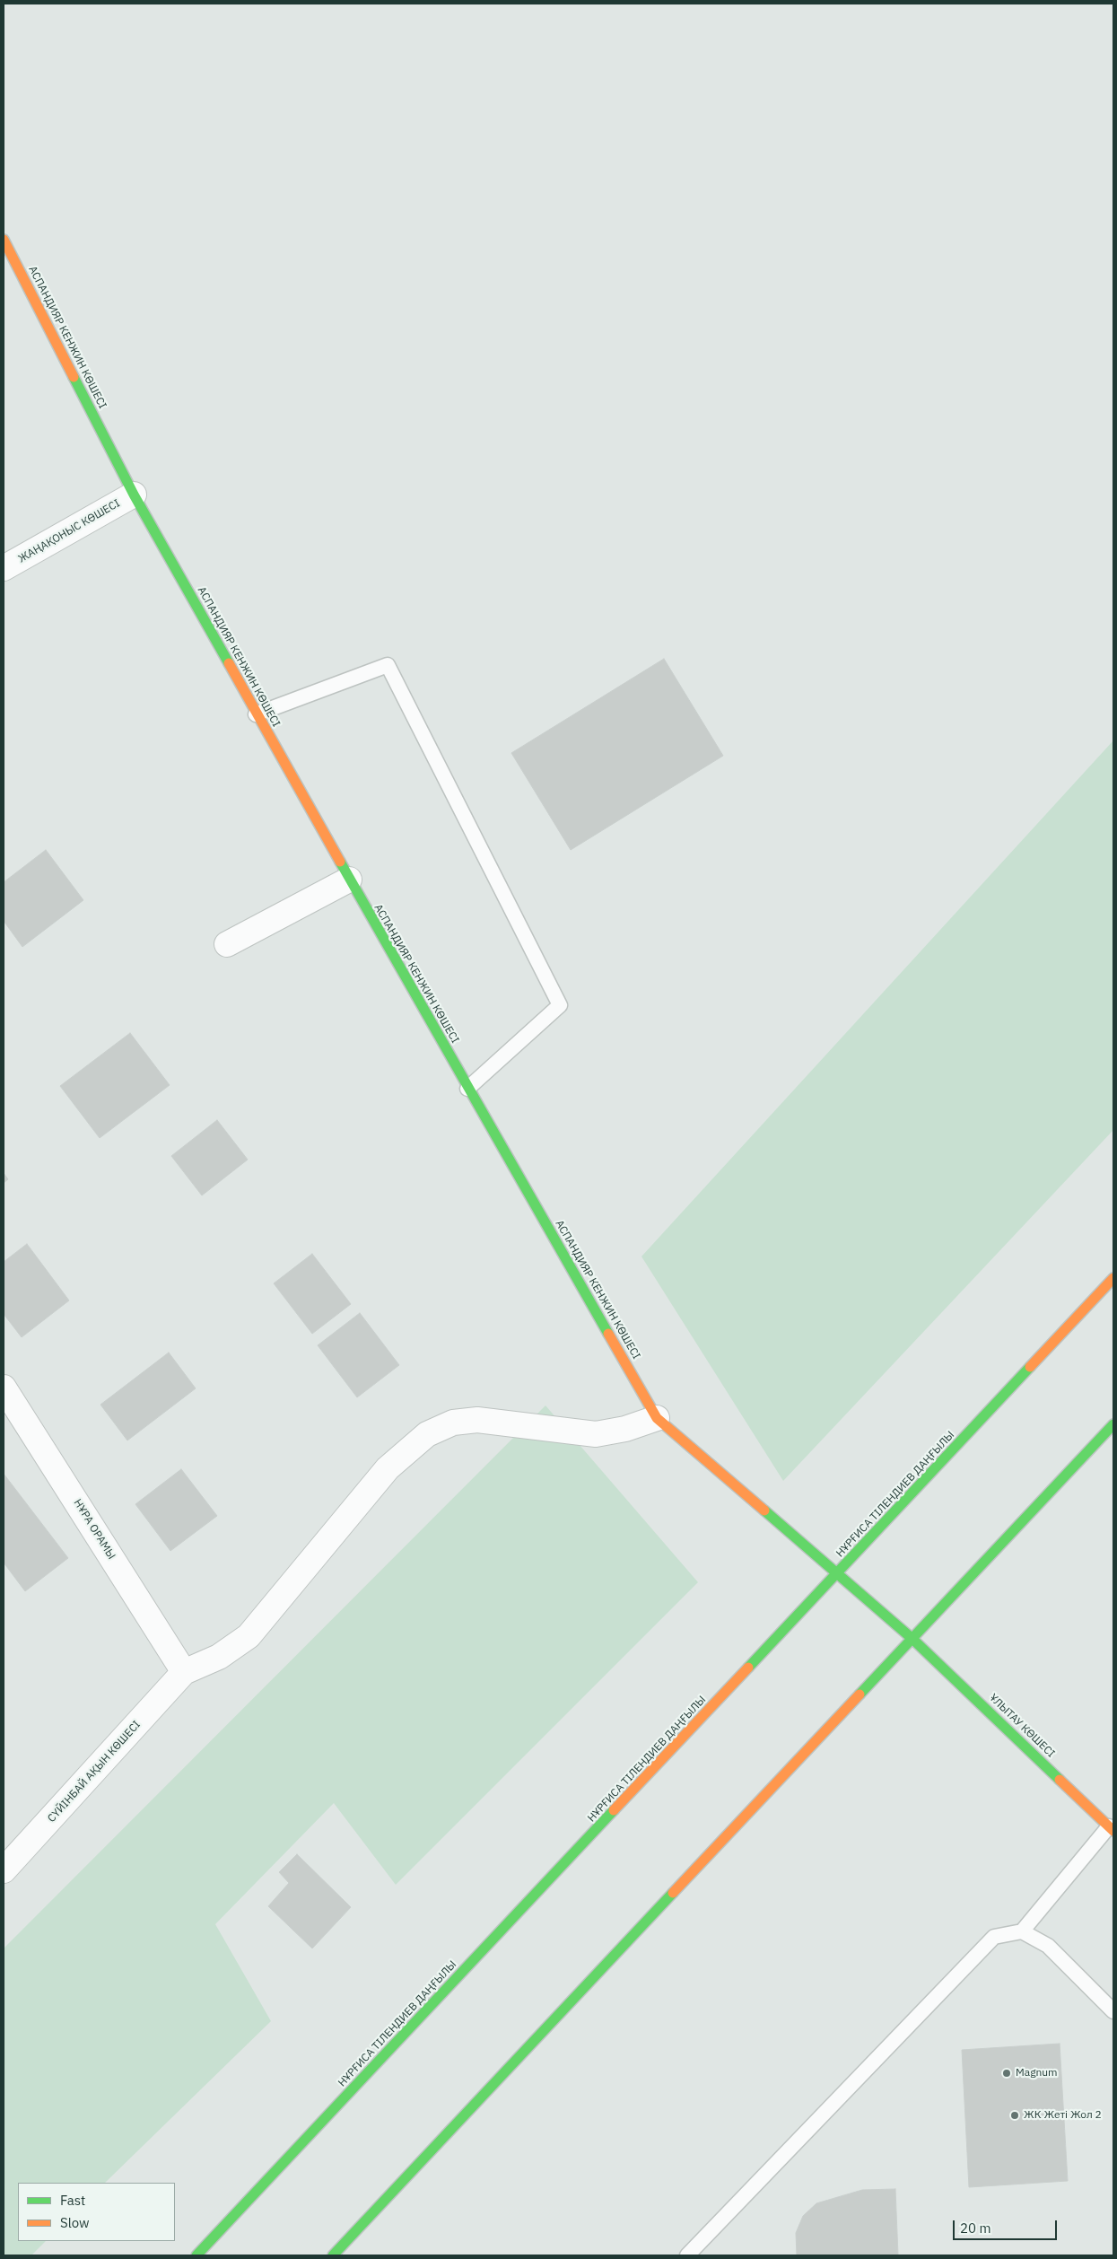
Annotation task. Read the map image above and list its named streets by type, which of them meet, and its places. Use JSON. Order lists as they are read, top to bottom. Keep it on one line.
{"streets":{"main road":["АСПАНДИЯР КЕНЖИН КӨШЕСІ","НҰРҒИСА ТІЛЕНДИЕВ ДАҢҒЫЛЫ","ҰЛЫТАУ КӨШЕСІ"],"street":["ЖАҢАҚОНЫС КӨШЕСІ","НҰРА ОРАМЫ","СҮЙІНБАЙ АҚЫН КӨШЕСІ"]},"crossings":[["АСПАНДИЯР КЕНЖИН КӨШЕСІ","ЖАҢАҚОНЫС КӨШЕСІ"],["АСПАНДИЯР КЕНЖИН КӨШЕСІ","НҰРҒИСА ТІЛЕНДИЕВ ДАҢҒЫЛЫ"],["АСПАНДИЯР КЕНЖИН КӨШЕСІ","ҰЛЫТАУ КӨШЕСІ"],["НҰРА ОРАМЫ","СҮЙІНБАЙ АҚЫН КӨШЕСІ"]],"places":["Magnum","ЖК Жеті Жол 2"],"legend":["Fast","Slow"],"scale_bar":"20 m"}
